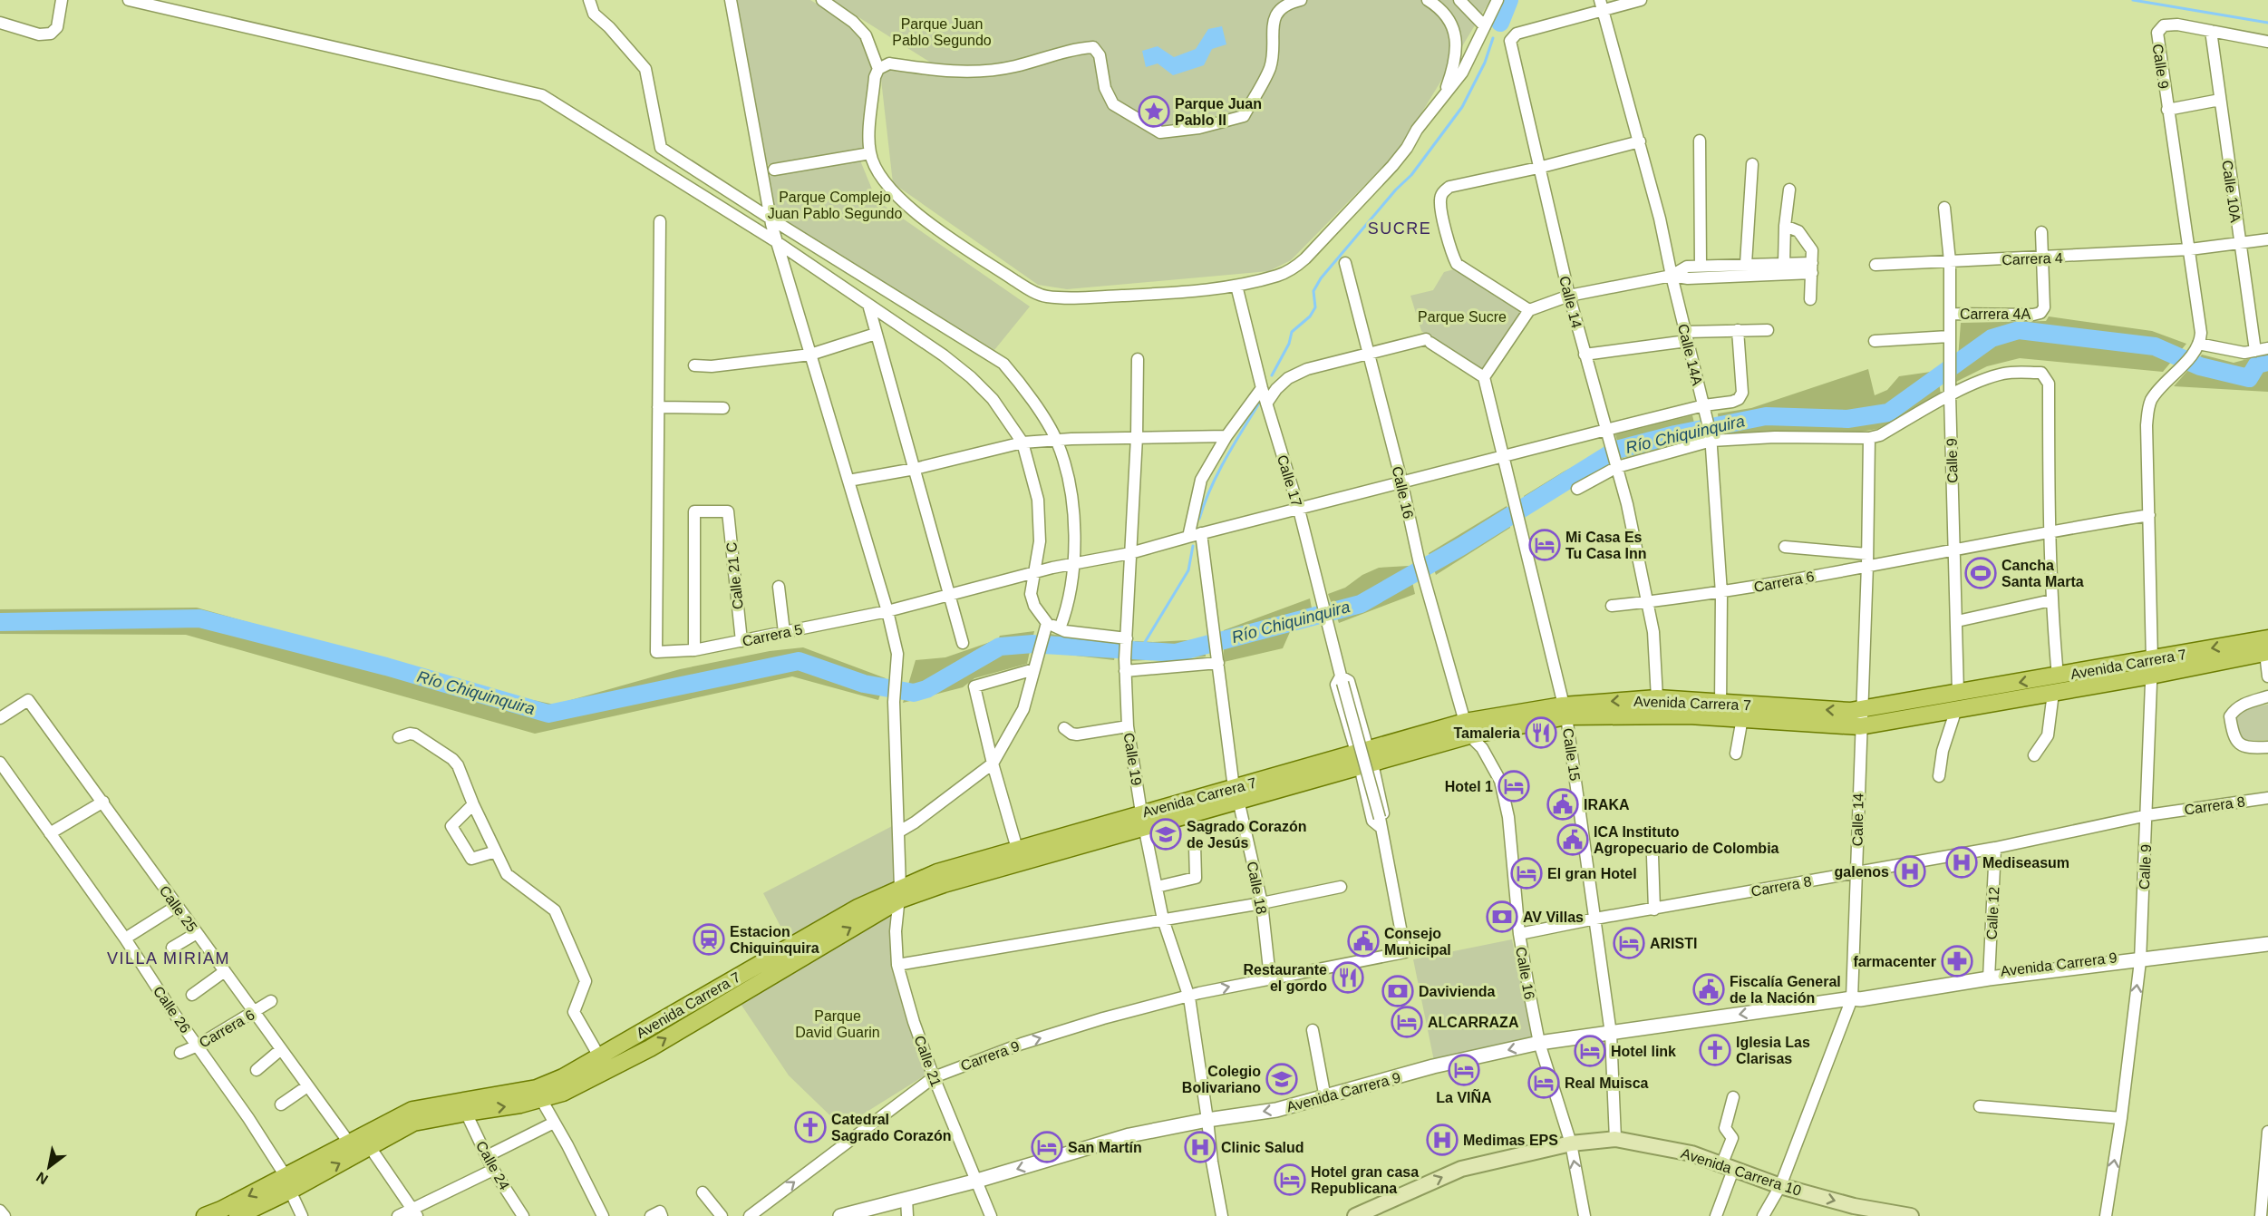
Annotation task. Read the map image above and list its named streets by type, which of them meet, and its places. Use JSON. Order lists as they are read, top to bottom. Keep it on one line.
{"streets":{"main road":["Avenida Carrera 7","Avenida Carrera 10"],"street":["Calle 9","Calle 10A","Carrera 4","Calle 14","Carrera 4A","Calle 14A","Calle 17","Calle 16","Calle 21 C","Carrera 6","Carrera 5","Calle 15","Calle 19","Carrera 8","Calle 18","Calle 25","Calle 12","Avenida Carrera 9","Calle 26","Carrera 9","Calle 21","Calle 24"]},"crossings":[["Calle 9","Calle 10A"],["Calle 9","Carrera 4"],["Calle 9","Carrera 4A"],["Calle 9","Carrera 6"],["Calle 9","Avenida Carrera 7"],["Calle 9","Carrera 8"],["Calle 9","Avenida Carrera 9"],["Calle 10A","Carrera 4"],["Carrera 4","Carrera 4A"],["Calle 14","Calle 14A"],["Calle 14","Carrera 6"],["Calle 14","Carrera 5"],["Calle 14","Avenida Carrera 7"],["Calle 14","Carrera 8"],["Calle 14","Avenida Carrera 9"],["Calle 14","Avenida Carrera 10"],["Calle 14A","Carrera 6"],["Calle 14A","Carrera 5"],["Calle 14A","Avenida Carrera 7"],["Calle 17","Carrera 5"],["Calle 17","Avenida Carrera 7"],["Calle 17","Calle 18"],["Calle 17","Carrera 9"],["Calle 16","Carrera 5"],["Calle 16","Avenida Carrera 7"],["Calle 16","Carrera 8"],["Calle 16","Avenida Carrera 9"],["Calle 16","Avenida Carrera 10"],["Calle 21 C","Carrera 5"],["Carrera 6","Calle 25"],["Carrera 6","Calle 26"],["Carrera 5","Calle 15"],["Carrera 5","Calle 19"],["Carrera 5","Calle 18"],["Carrera 5","Calle 21"],["Avenida Carrera 7","Calle 15"],["Avenida Carrera 7","Calle 19"],["Avenida Carrera 7","Calle 18"],["Avenida Carrera 7","Calle 25"],["Avenida Carrera 7","Calle 26"],["Avenida Carrera 7","Calle 21"],["Avenida Carrera 7","Calle 24"],["Calle 15","Carrera 8"],["Calle 15","Avenida Carrera 9"],["Calle 15","Avenida Carrera 10"],["Calle 19","Avenida Carrera 9"],["Calle 19","Carrera 9"],["Carrera 8","Calle 12"],["Calle 18","Carrera 9"],["Calle 12","Avenida Carrera 9"],["Avenida Carrera 9","Calle 21"],["Carrera 9","Calle 21"]],"one_way":["Avenida Carrera 9","Avenida Carrera 10"],"districts":["SUCRE","VILLA MIRIAM"],"water":["Río Chiquinquira"],"parks":["Parque Juan Pablo Segundo","Parque Complejo Juan Pablo Segundo","Parque Sucre","Parque David Guarin"],"places":{"place":["Parque Juan Pablo II"],"hotel":["Mi Casa Es Tu Casa Inn","Hotel 1","El gran Hotel","ARISTI","ALCARRAZA","Hotel link","La VIÑA","Real Muisca","San Martín","Hotel gran casa Republicana"],"sports":["Cancha Santa Marta"],"restaurant":["Tamaleria","Restaurante el gordo"],"public building":["IRAKA","ICA Instituto Agropecuario de Colombia","Consejo Municipal","Fiscalía General de la Nación"],"school or university":["Sagrado Corazón de Jesús","Colegio Bolivariano"],"hospital":["Mediseasum","galenos","Medimas EPS","Clinic Salud"],"bank":["AV Villas","Davivienda"],"station":["Estacion Chiquinquira"],"pharmacy":["farmacenter"],"church":["Iglesia Las Clarisas","Catedral Sagrado Corazón"]},"north":"bottom left"}
